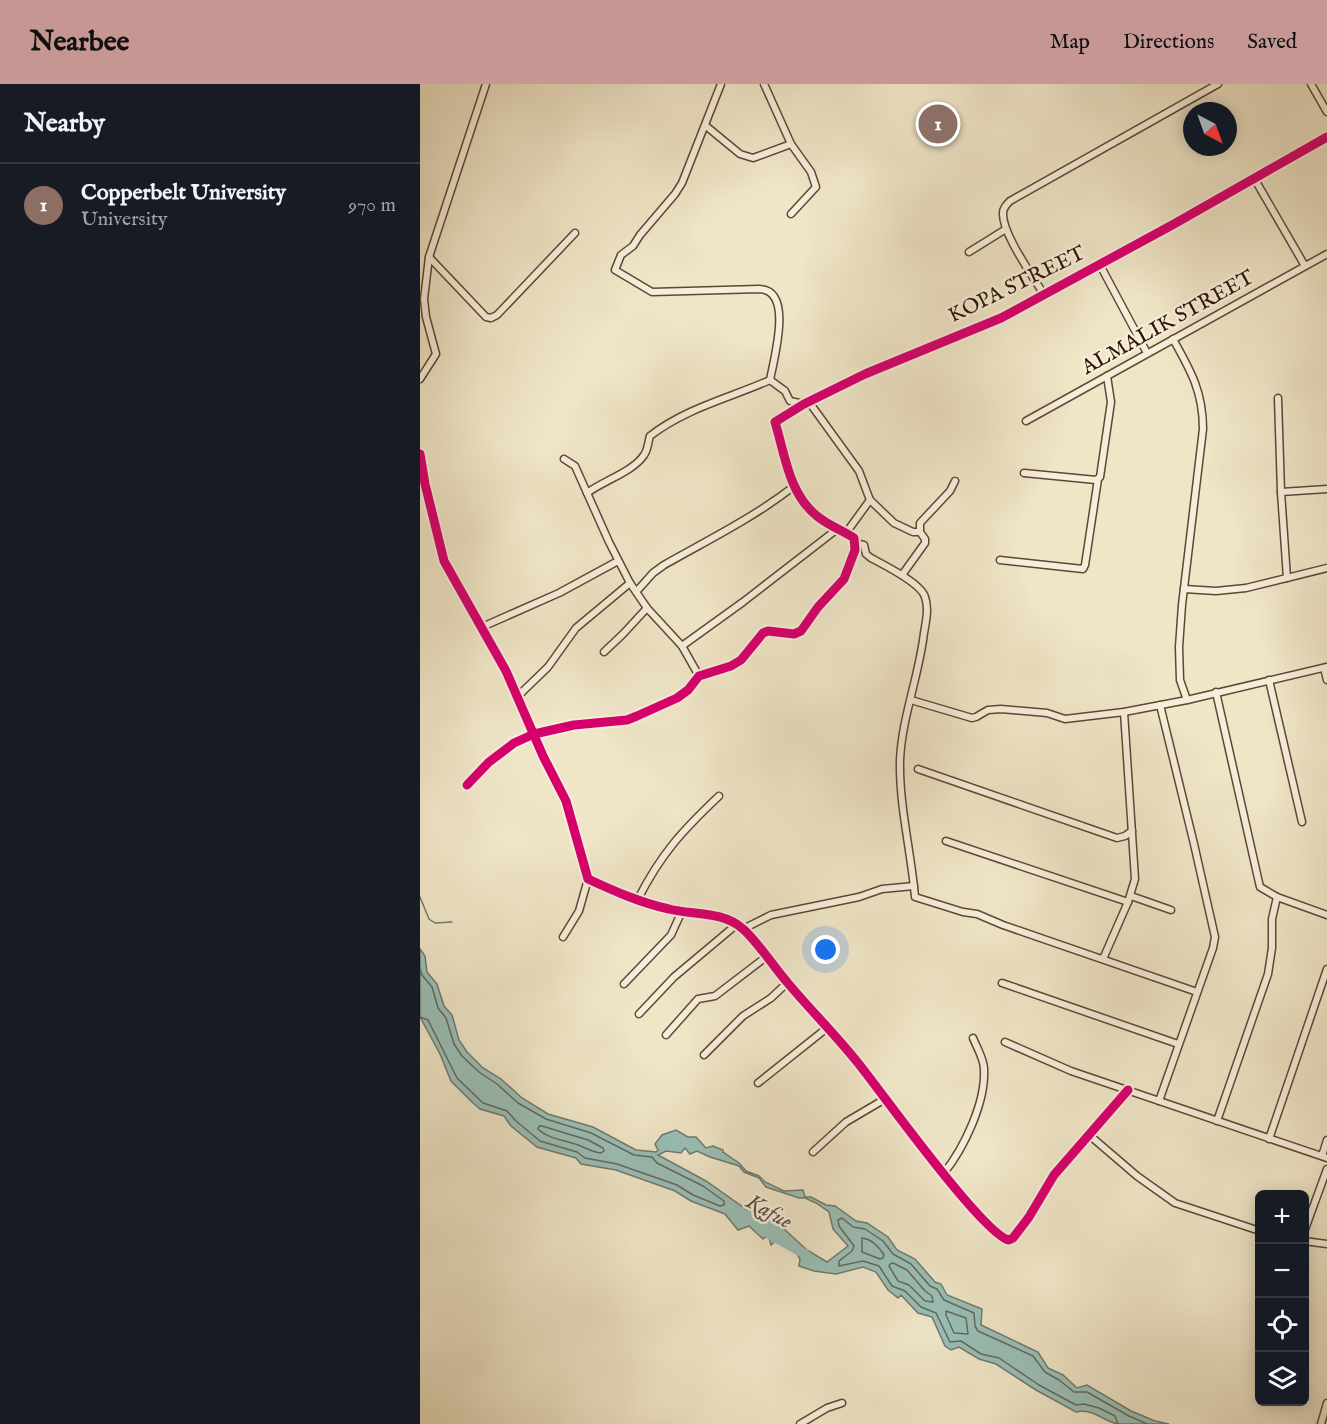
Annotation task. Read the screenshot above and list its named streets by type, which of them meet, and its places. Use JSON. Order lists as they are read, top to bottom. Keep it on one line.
{"streets":{"street":["KOPA STREET","ALMALIK STREET"]},"water":["Kafue"],"north":"bottom right","page":{"header":"Nearbee","nav":["Map","Directions","Saved"],"heading":"Nearby","pins":"1","list":[{"mark":"1","name":"Copperbelt University","note":"University","value":"970 m"}],"map_buttons":["+","−"]}}
